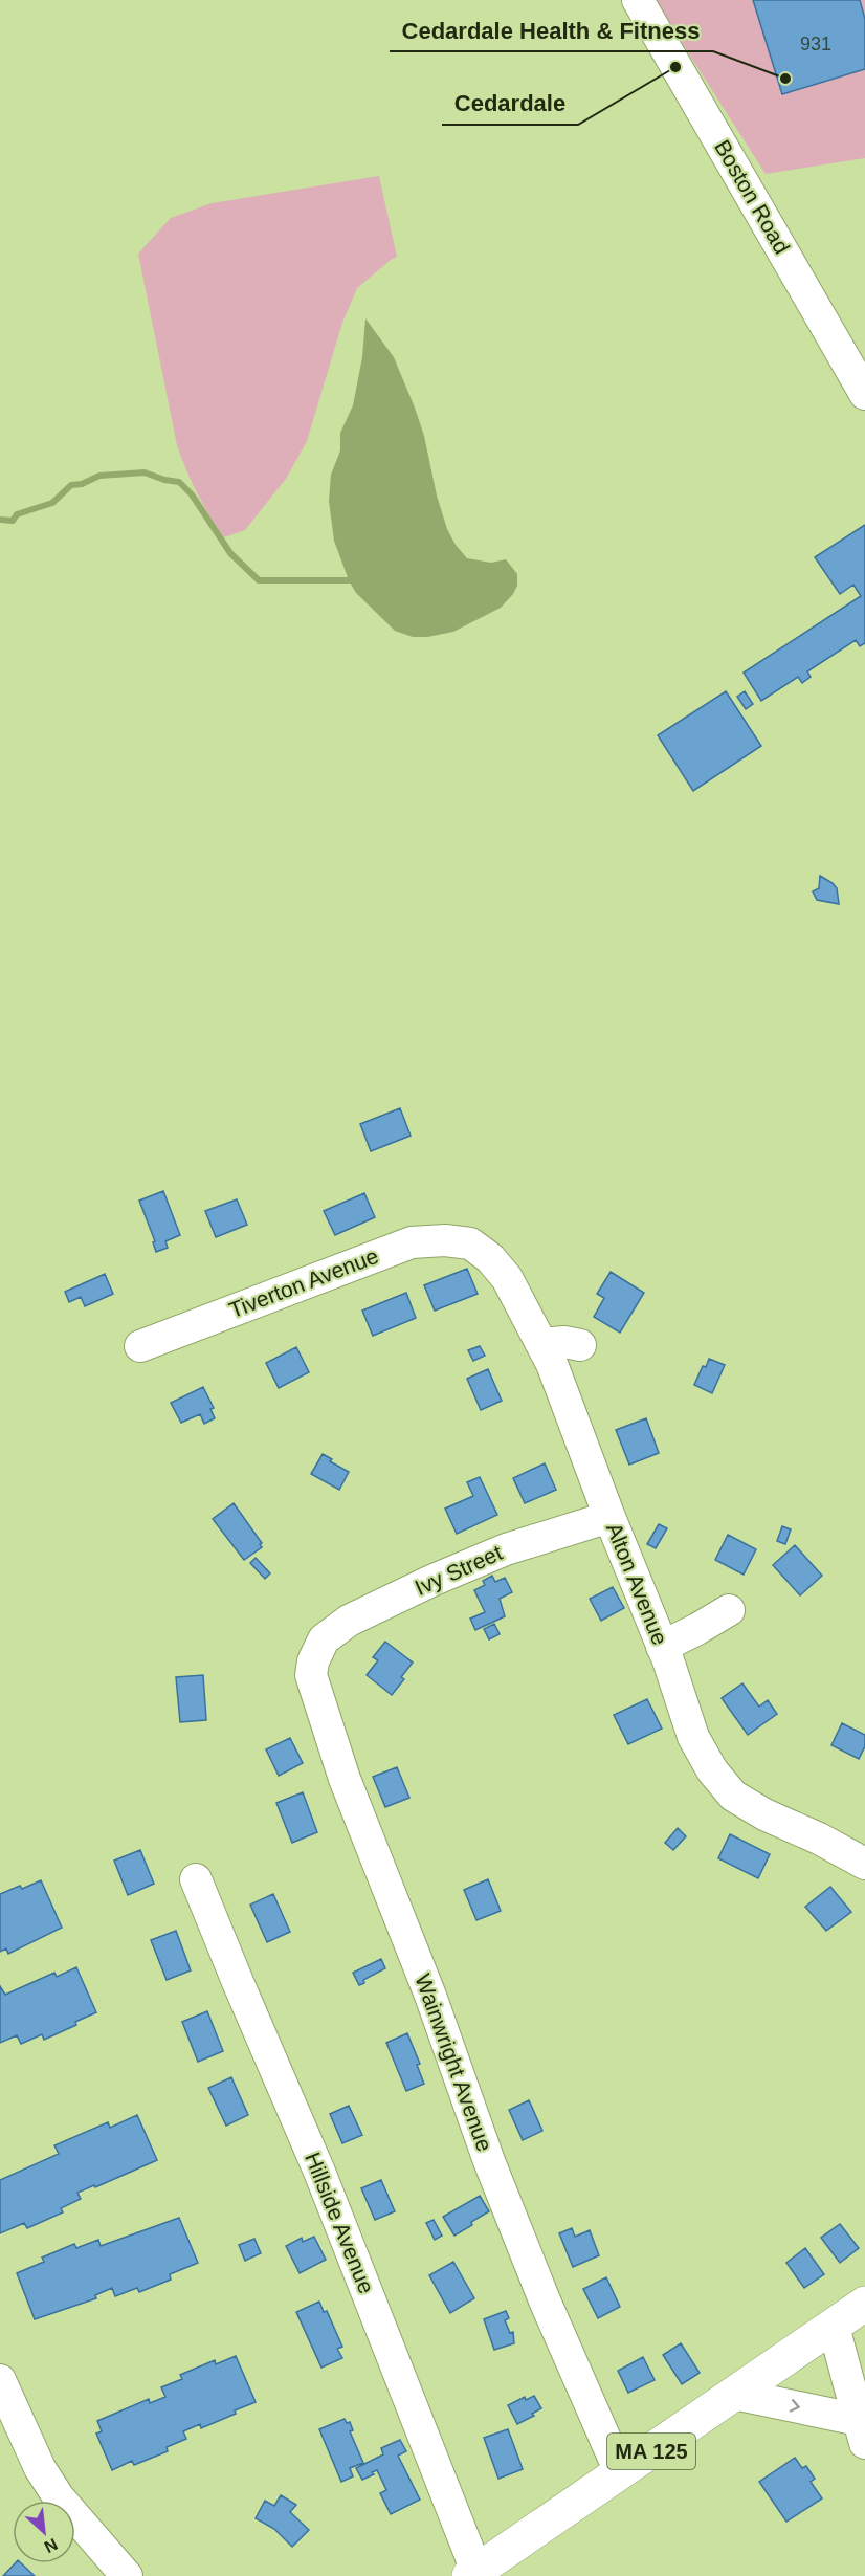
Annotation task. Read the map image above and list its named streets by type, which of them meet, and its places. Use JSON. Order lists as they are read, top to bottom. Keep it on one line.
{"streets":{"main road":["MA 125"],"street":["Boston Road","Tiverton Avenue","Ivy Street","Alton Avenue","Wainwright Avenue","Hillside Avenue"]},"crossings":[["Tiverton Avenue","Alton Avenue"],["Ivy Street","Alton Avenue"],["Ivy Street","Wainwright Avenue"],["Wainwright Avenue","MA 125"],["Hillside Avenue","MA 125"]],"places":["Cedardale","Cedardale Health & Fitness"],"house_numbers":["931"],"north":"bottom right"}
